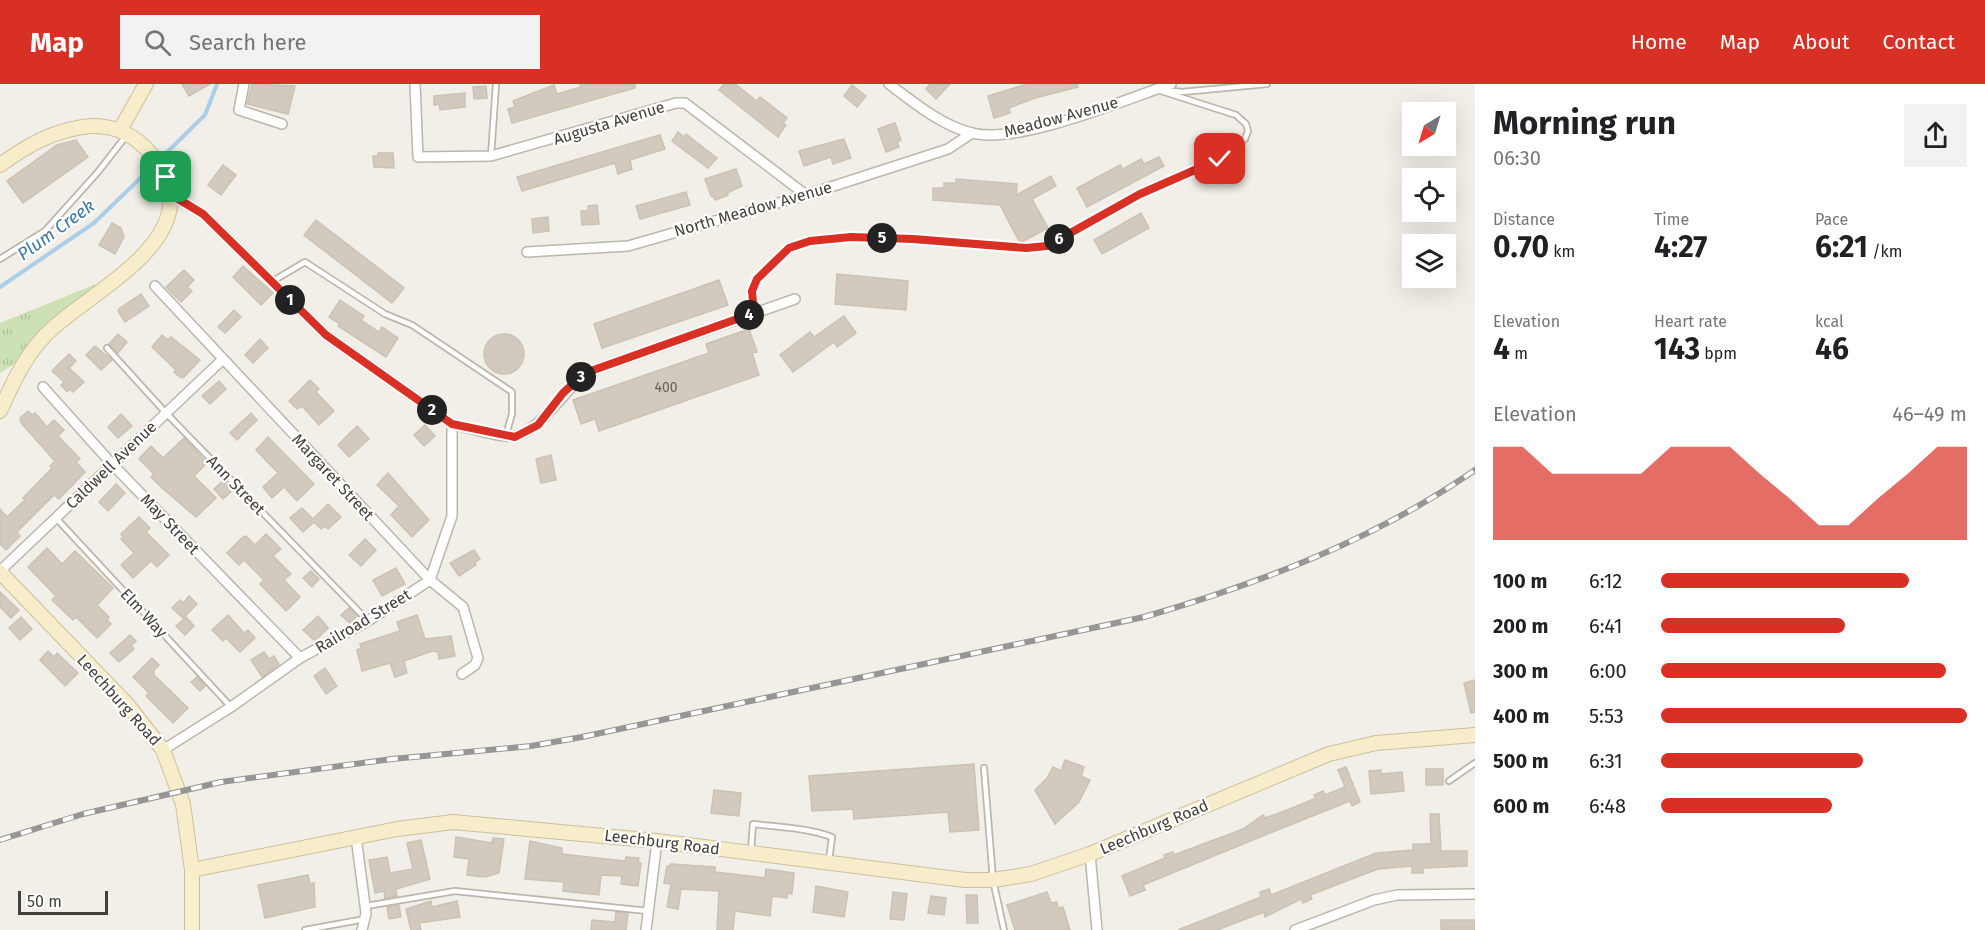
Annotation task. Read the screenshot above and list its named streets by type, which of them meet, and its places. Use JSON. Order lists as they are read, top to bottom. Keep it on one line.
{"streets":{"street":["Meadow Avenue","Augusta Avenue","North Meadow Avenue","Caldwell Avenue","Margaret Street","May Street","Railroad Street","Leechburg Road"],"lane":["Ann Street","Elm Way"]},"crossings":[["Meadow Avenue","North Meadow Avenue"],["Augusta Avenue","North Meadow Avenue"],["Caldwell Avenue","Margaret Street"],["Caldwell Avenue","Ann Street"],["Caldwell Avenue","May Street"],["Caldwell Avenue","Elm Way"],["Caldwell Avenue","Leechburg Road"],["Margaret Street","Railroad Street"],["Ann Street","Railroad Street"],["May Street","Railroad Street"],["Elm Way","Railroad Street"],["Railroad Street","Leechburg Road"]],"water":["Plum Creek"],"house_numbers":["400"],"scale_bar":"50 m","north":"bottom left","page":{"header":"Map","search":"Search here","nav":["Home","Map","About","Contact"],"heading":["Morning run","06:30"],"stats":[["Distance","0.70 km"],["Time","4:27"],["Pace","6:21 /km"],["Elevation","4 m"],["Heart rate","143 bpm"],["kcal","46"]],"pins":["5","6","1","4","3","2"],"chart":["Elevation","46–49 m"],"list":[{"name":"100 m","note":"6:12"},{"name":"200 m","note":"6:41"},{"name":"300 m","note":"6:00"},{"name":"400 m","note":"5:53"},{"name":"500 m","note":"6:31"},{"name":"600 m","note":"6:48"}],"scale":"50 m"}}
